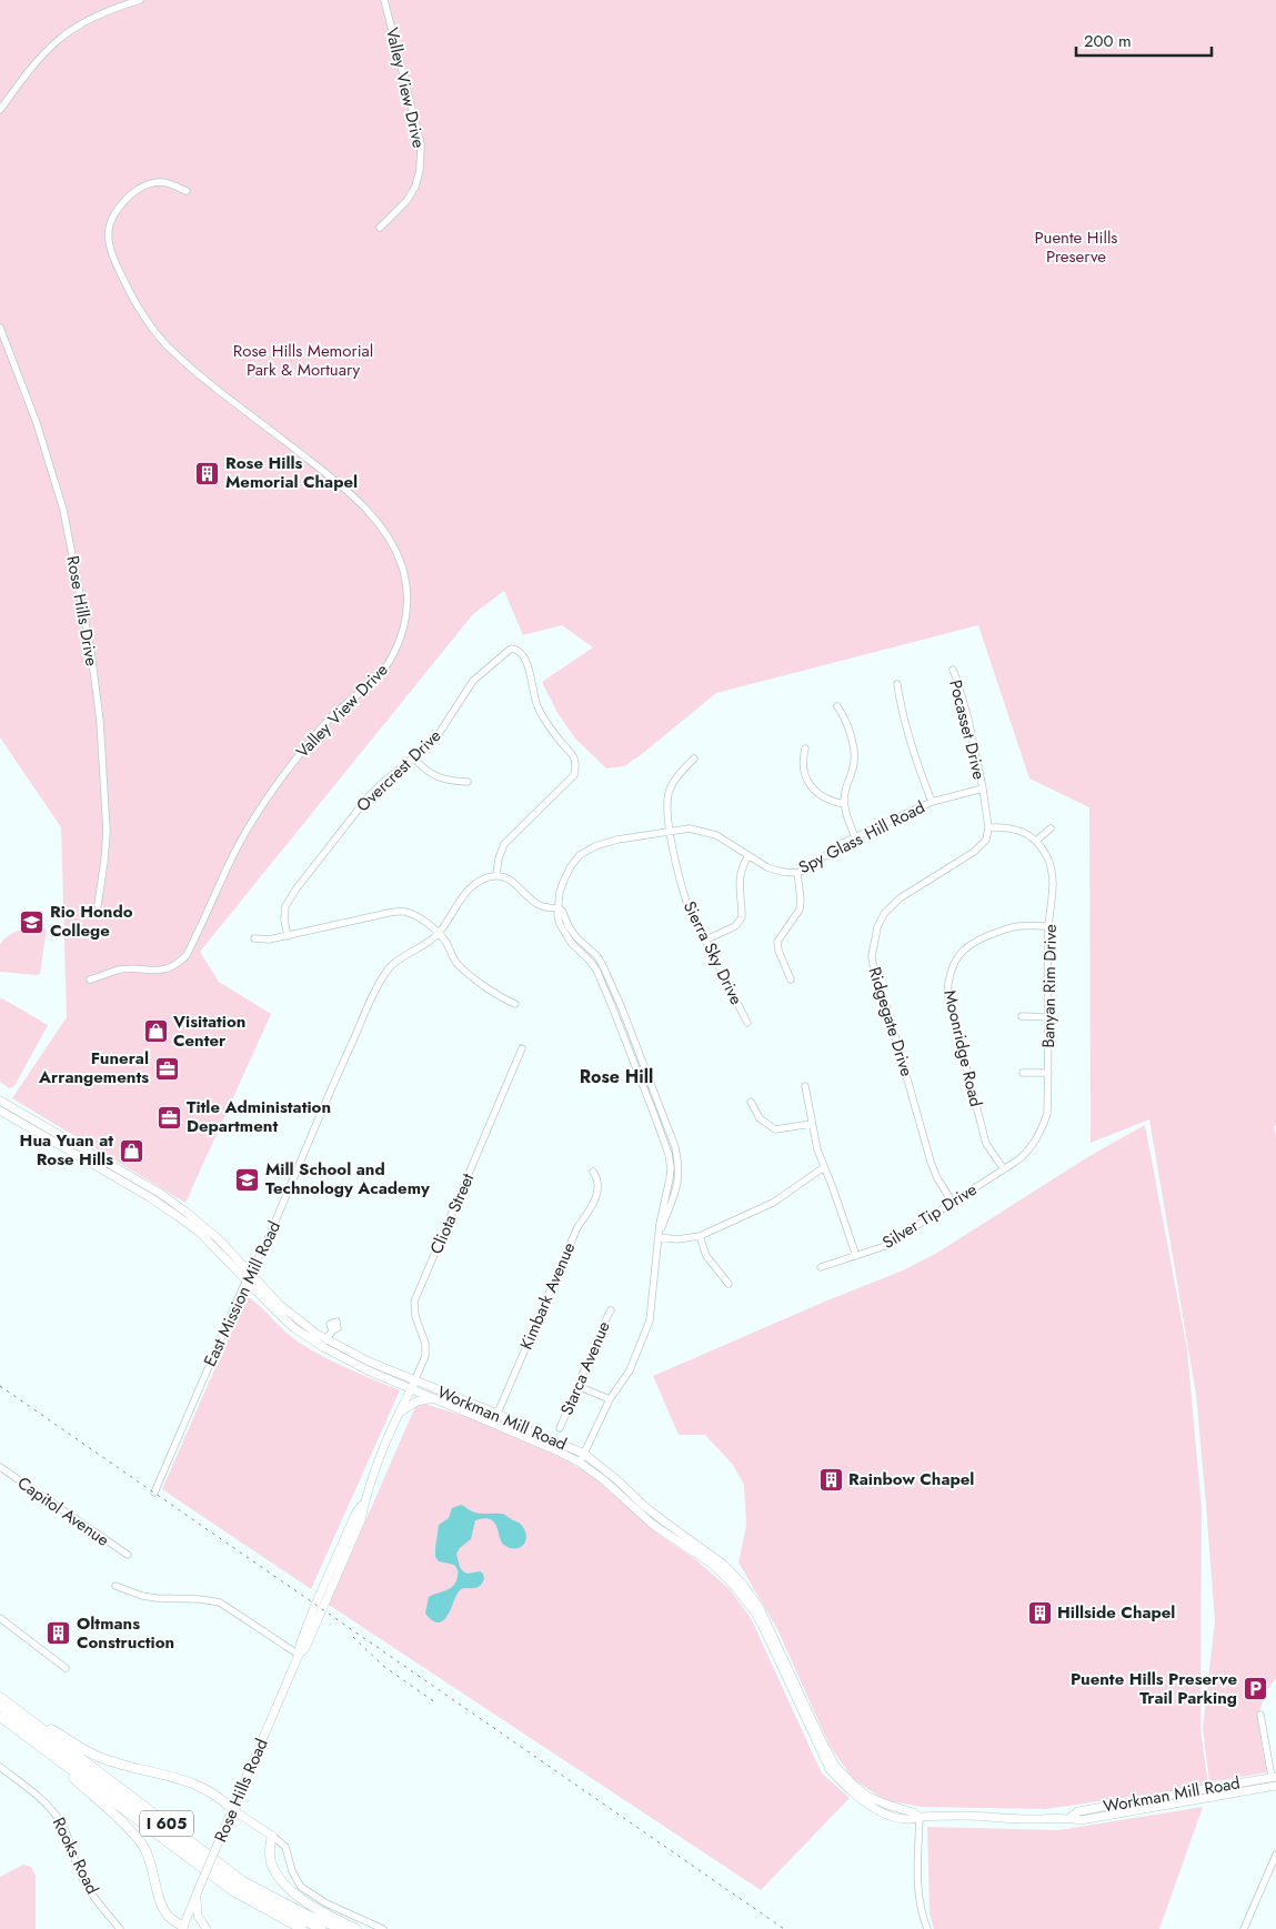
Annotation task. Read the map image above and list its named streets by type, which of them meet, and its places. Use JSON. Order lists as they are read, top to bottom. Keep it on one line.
{"streets":{"highway":["I 605"],"main road":["Workman Mill Road","Rose Hills Road"],"street":["Valley View Drive","Rose Hills Drive","Pocasset Drive","Overcrest Drive","Spy Glass Hill Road","Sierra Sky Drive","Banyan Rim Drive","Ridgegate Drive","Moonridge Road","Cliota Street","Silver Tip Drive","East Mission Mill Road","Kimbark Avenue","Starca Avenue","Capitol Avenue","Rooks Road"]},"crossings":[["Pocasset Drive","Spy Glass Hill Road"],["Spy Glass Hill Road","Sierra Sky Drive"],["Spy Glass Hill Road","Workman Mill Road"],["Banyan Rim Drive","Moonridge Road"],["Banyan Rim Drive","Silver Tip Drive"],["Ridgegate Drive","Silver Tip Drive"],["Moonridge Road","Silver Tip Drive"],["Cliota Street","Workman Mill Road"],["Cliota Street","Rose Hills Road"],["East Mission Mill Road","Workman Mill Road"],["Kimbark Avenue","Workman Mill Road"],["Workman Mill Road","Rose Hills Road"]],"districts":["Rose Hill"],"parks":["Puente Hills Preserve","Rose Hills Memorial Park & Mortuary"],"places":{"building":["Rose Hills Memorial Chapel","Rainbow Chapel","Hillside Chapel","Oltmans Construction"],"school or university":["Rio Hondo College","Mill School and Technology Academy"],"shop":["Visitation Center","Hua Yuan at Rose Hills"],"office":["Funeral Arrangements","Title Administation Department"],"parking":["Puente Hills Preserve Trail Parking"]},"scale_bar":"200 m"}
